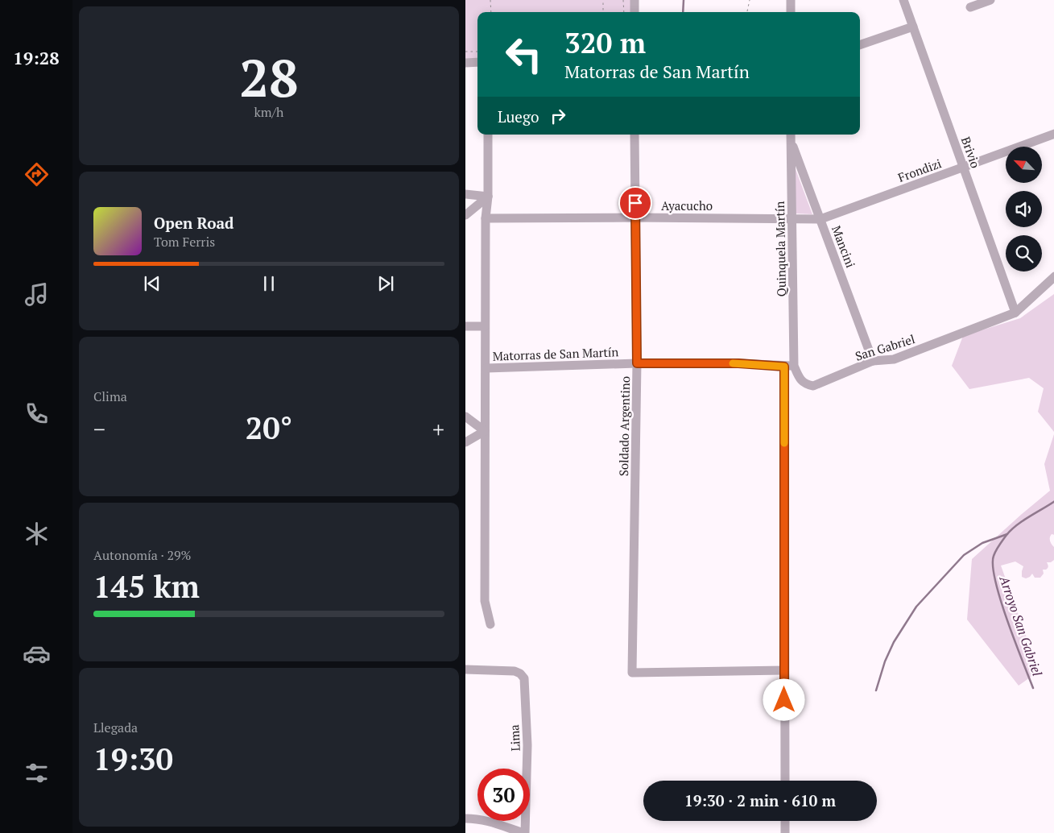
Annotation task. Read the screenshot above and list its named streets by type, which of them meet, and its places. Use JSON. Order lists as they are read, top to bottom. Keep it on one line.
{"streets":{"street":["Brivio","Frondizi","Ayacucho","Mancini","Quinquela Martín","San Gabriel","Matorras de San Martín","Soldado Argentino","Lima"]},"crossings":[["Brivio","Frondizi"],["Brivio","San Gabriel"],["Frondizi","Ayacucho"],["Frondizi","Mancini"],["Frondizi","Quinquela Martín"],["Ayacucho","Quinquela Martín"],["Ayacucho","Soldado Argentino"],["Mancini","Quinquela Martín"],["Mancini","San Gabriel"],["Quinquela Martín","San Gabriel"],["Quinquela Martín","Matorras de San Martín"],["San Gabriel","Matorras de San Martín"],["Matorras de San Martín","Soldado Argentino"]],"water":["Arroyo San Gabriel"],"north":"top left","page":{"tabs":"19:28","tile":[["28","km/h"],"Clima",["Autonomía · 29%","145 km"],["Llegada","19:30"]],"turn":["320 m","Matorras de San Martín"],"then":"Luego","song":["Open Road","Tom Ferris"],"heat":["−","20°","+"],"limit":"30","trip":"19:30 · 2 min · 610 m"}}
